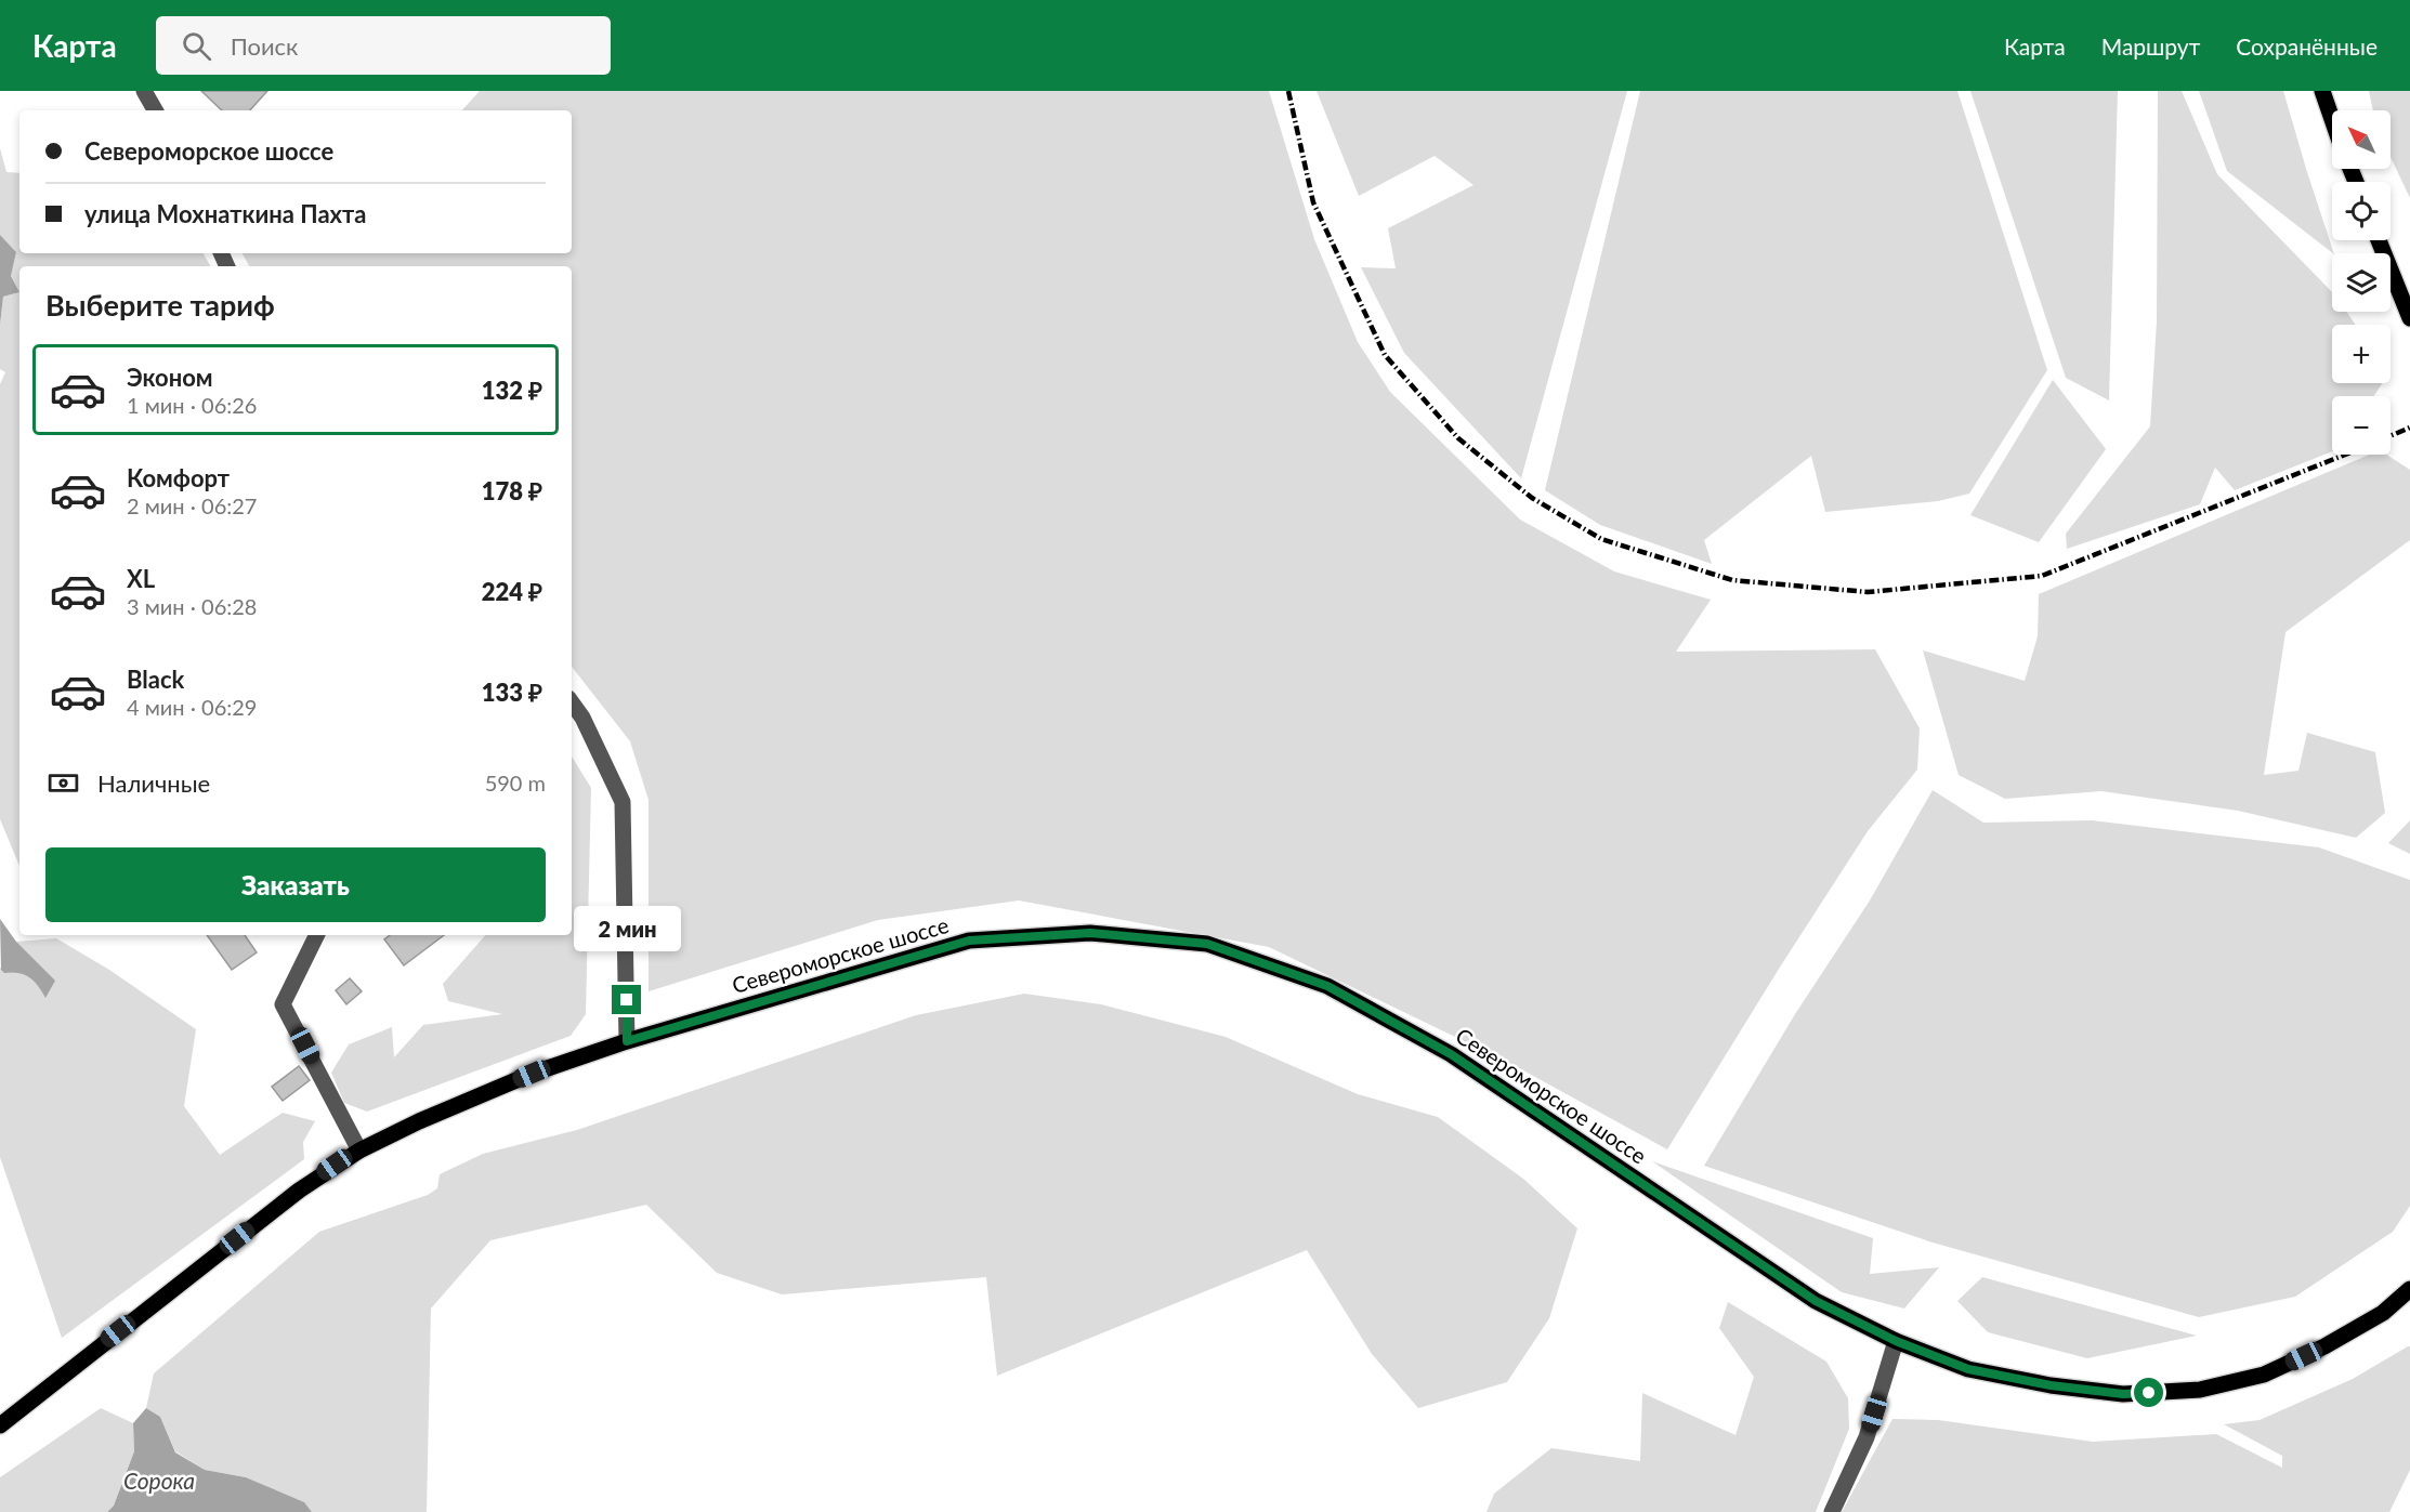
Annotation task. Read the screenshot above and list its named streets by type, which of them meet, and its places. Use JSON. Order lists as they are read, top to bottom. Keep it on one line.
{"streets":{"main road":["Североморское шоссе"]},"water":["Сорока"],"north":"top left","page":{"header":"Карта","search":"Поиск","nav":["Карта","Маршрут","Сохранённые"],"map_buttons":["+","−"],"banner":["Североморское шоссе","улица Мохнаткина Пахта"],"heading":"Выберите тариф","list":[{"name":"Эконом","note":"1 мин · 06:26","value":"132 ₽"},{"name":"Комфорт","note":"2 мин · 06:27","value":"178 ₽"},{"name":"XL","note":"3 мин · 06:28","value":"224 ₽"},{"name":"Black","note":"4 мин · 06:29","value":"133 ₽"}],"pay":["Наличные","590 m"],"buttons":"Заказать","bubble":"2 мин"}}
